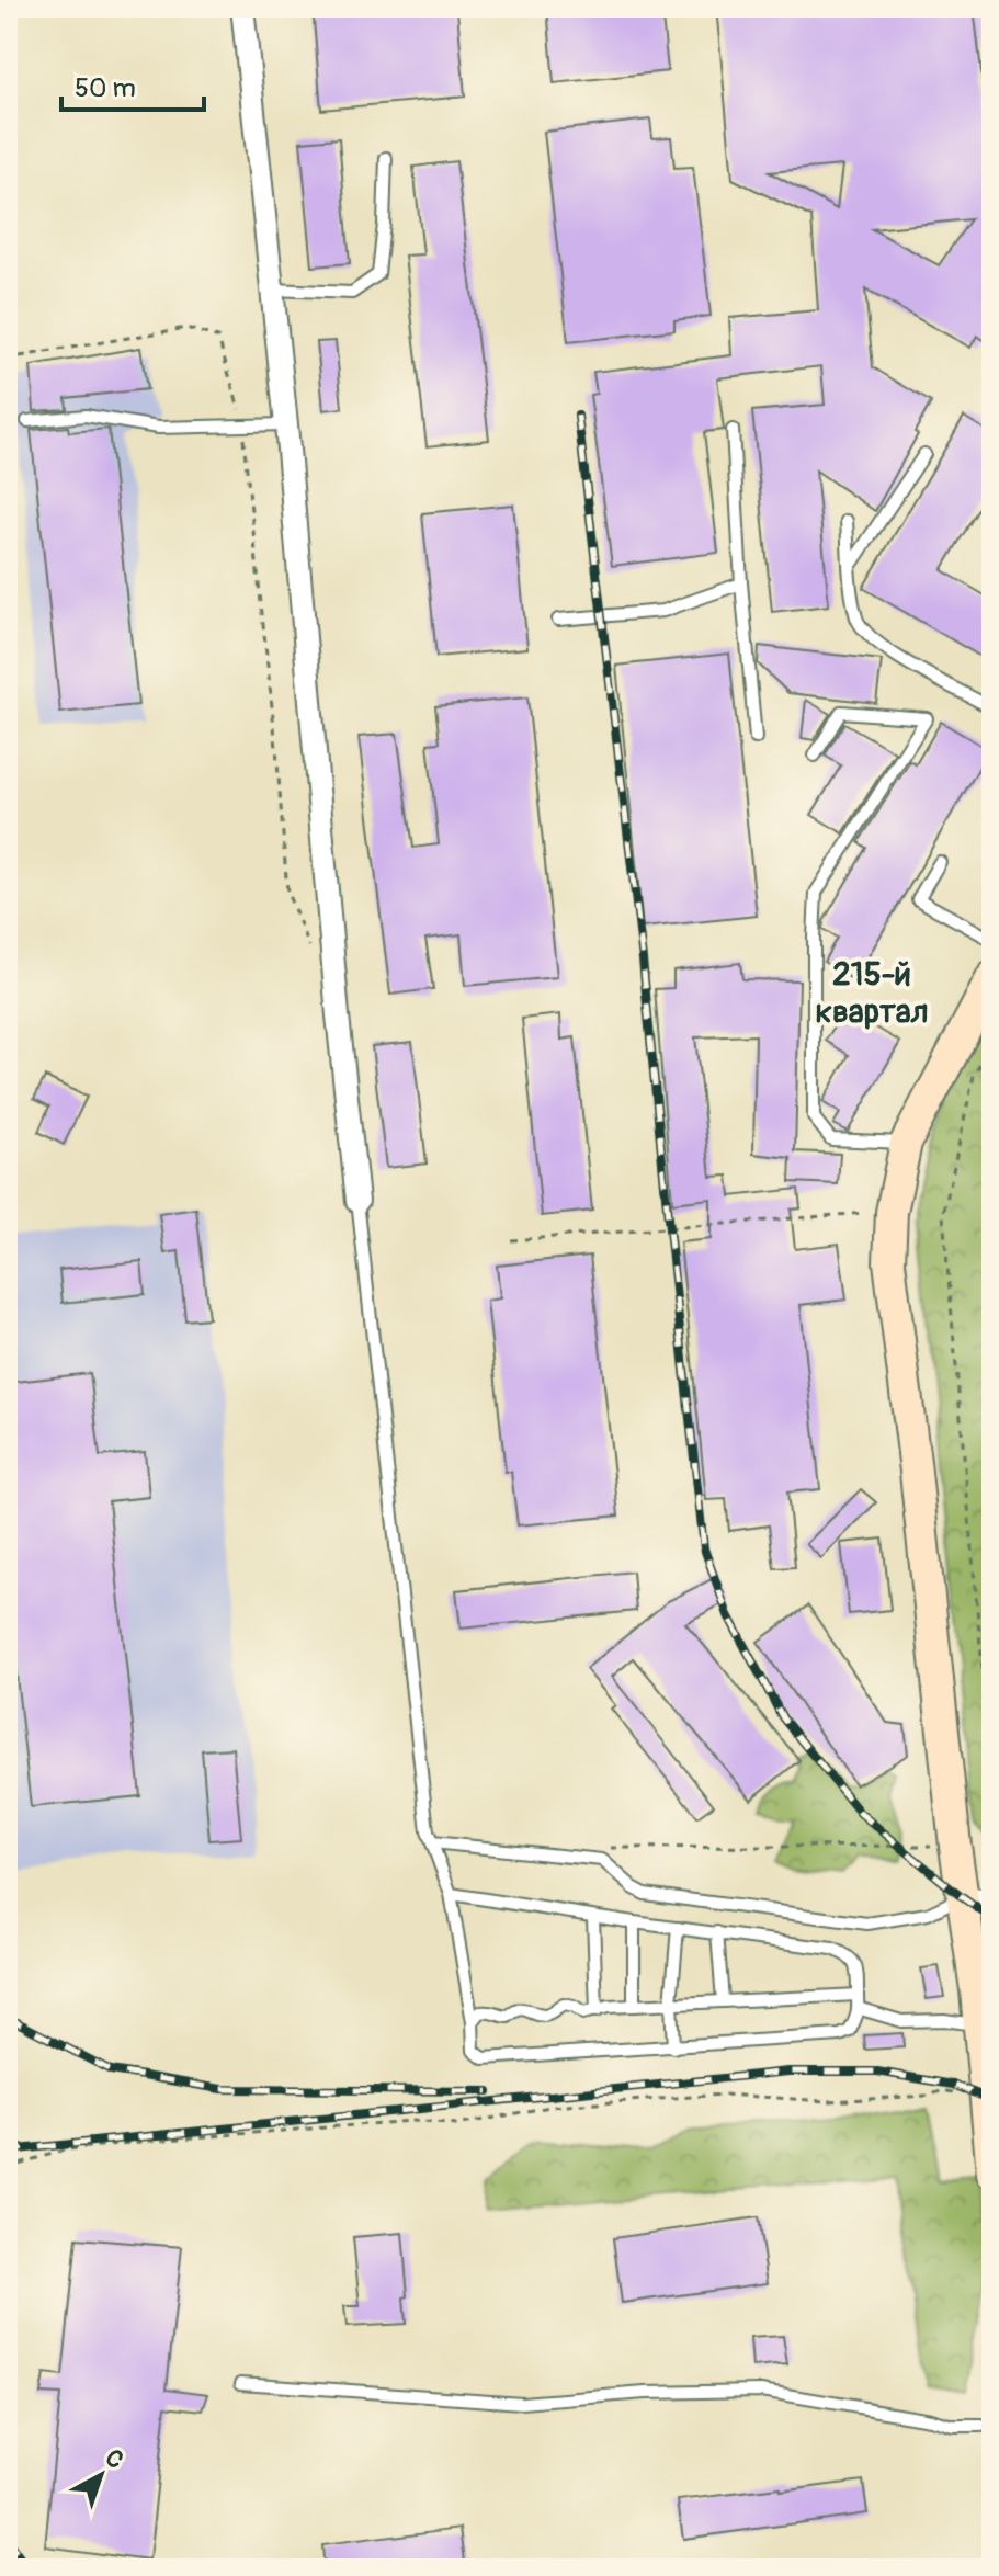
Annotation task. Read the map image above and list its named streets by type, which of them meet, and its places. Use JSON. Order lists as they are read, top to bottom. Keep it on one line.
{"districts":["215-й квартал"],"scale_bar":"50 m","north":"top right"}
